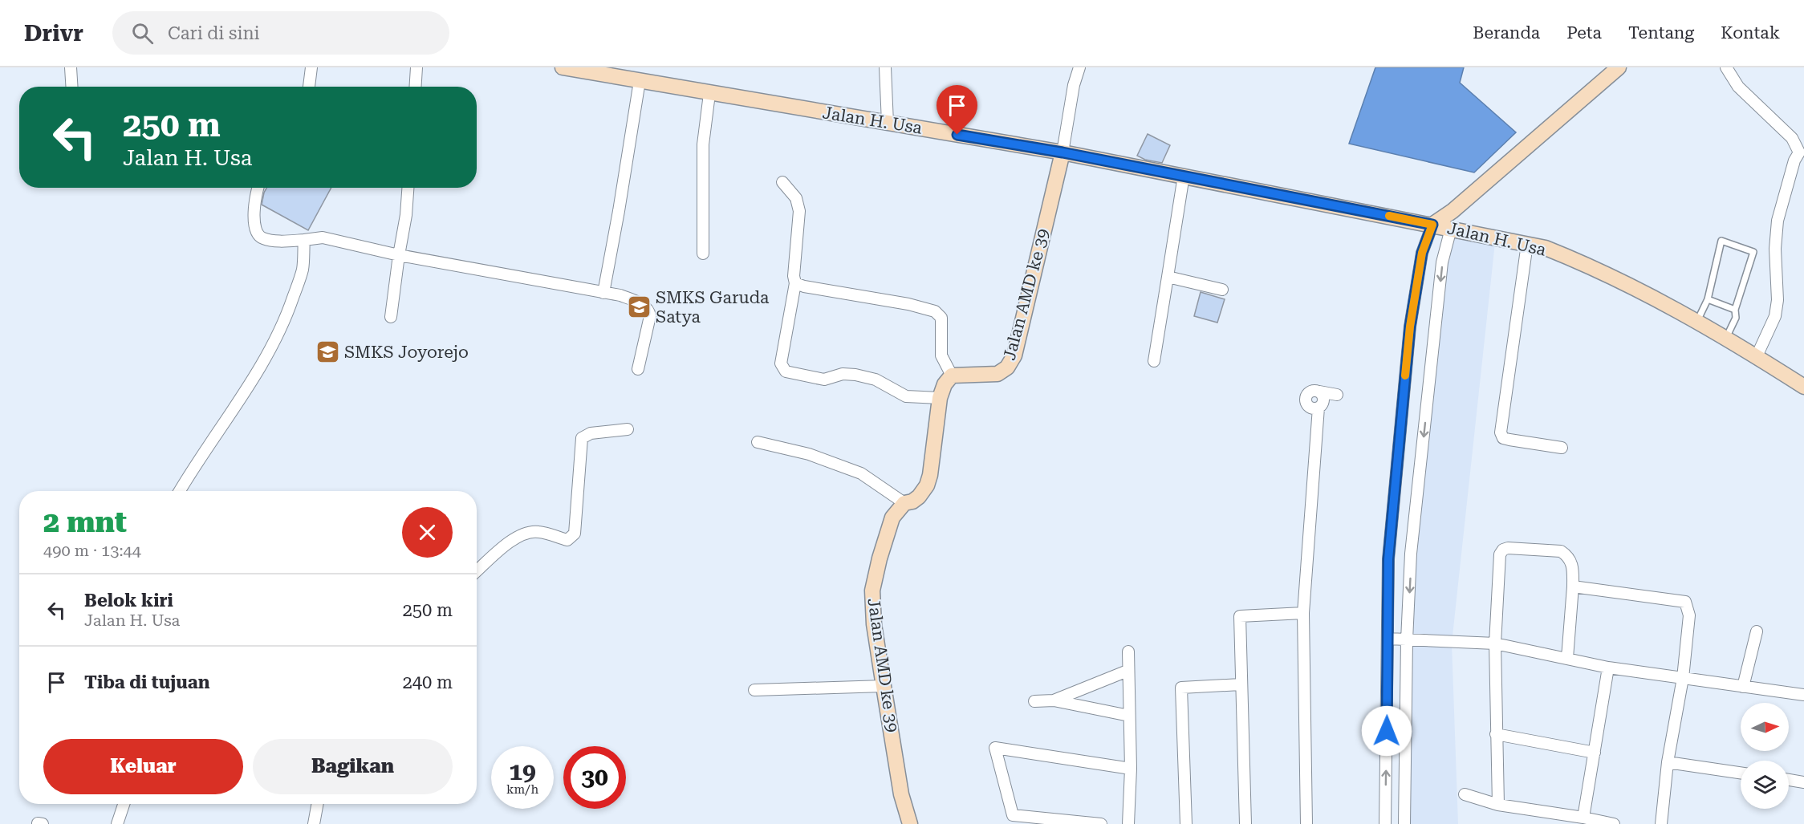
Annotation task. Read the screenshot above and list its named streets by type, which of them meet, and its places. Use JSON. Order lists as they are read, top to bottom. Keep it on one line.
{"streets":{"street":["Jalan H. Usa","Jalan AMD ke 39"]},"crossings":[["Jalan H. Usa","Jalan AMD ke 39"]],"places":{"school or university":["SMKS Garuda Satya","SMKS Joyorejo"]},"north":"right","page":{"header":"Drivr","search":"Cari di sini","nav":["Beranda","Peta","Tentang","Kontak"],"turn":["250 m","Jalan H. Usa"],"heading":["2 mnt","490 m · 13:44"],"list":[{"name":"Belok kiri","note":"Jalan H. Usa","value":"250 m"},{"name":"Tiba di tujuan","value":"240 m"}],"buttons":["Keluar","Bagikan"],"speed":"19 km/h","limit":"30"}}
